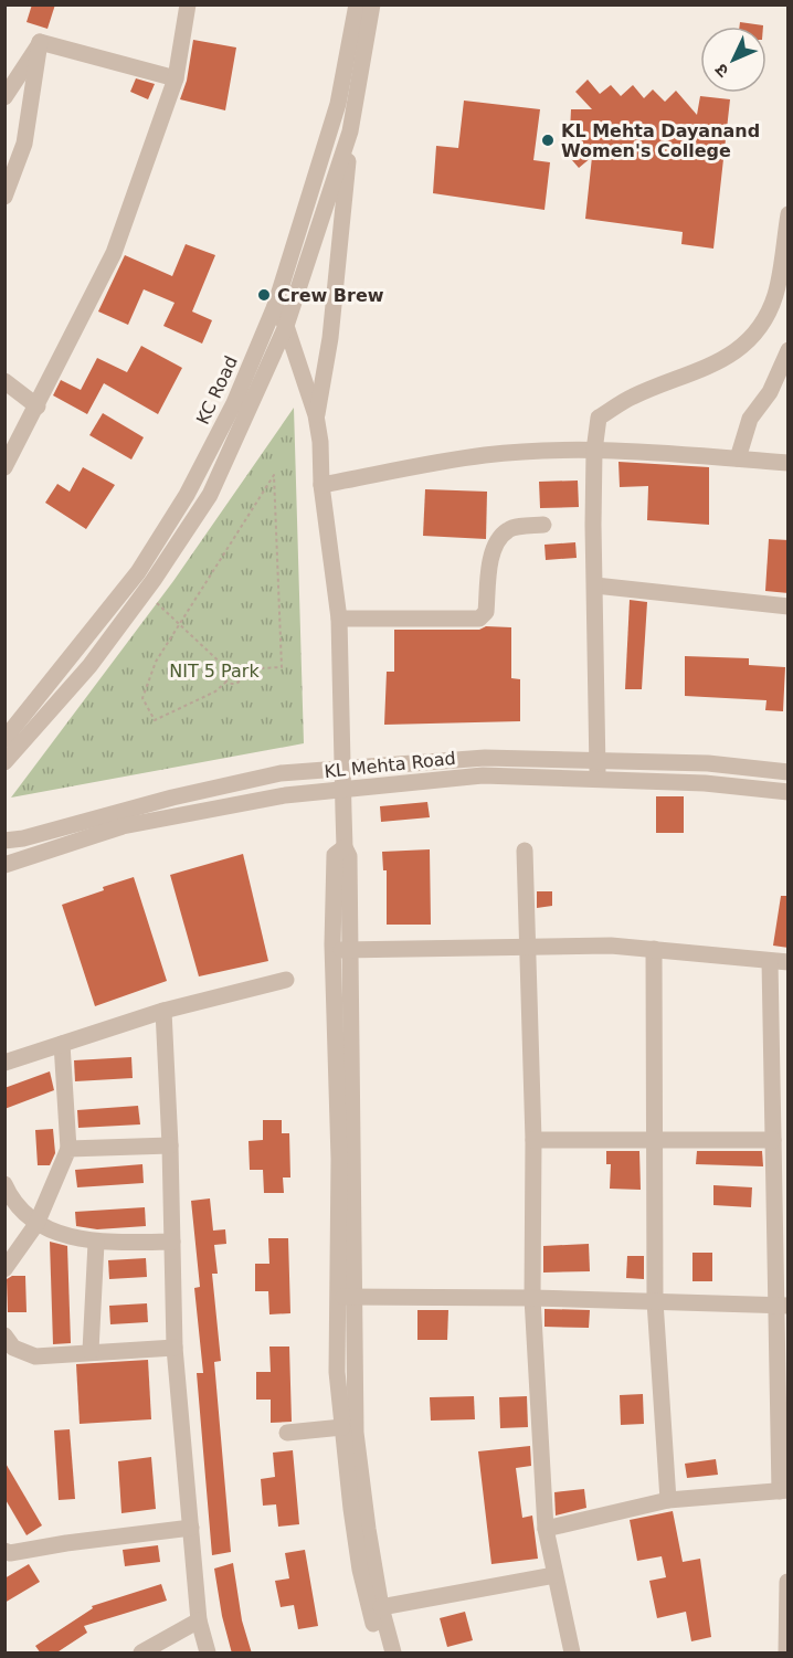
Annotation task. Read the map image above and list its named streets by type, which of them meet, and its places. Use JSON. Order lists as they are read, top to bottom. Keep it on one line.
{"streets":{"street":["KC Road","KL Mehta Road"]},"parks":["NIT 5 Park"],"places":["KL Mehta Dayanand Women's College","Crew Brew"],"north":"bottom left"}
